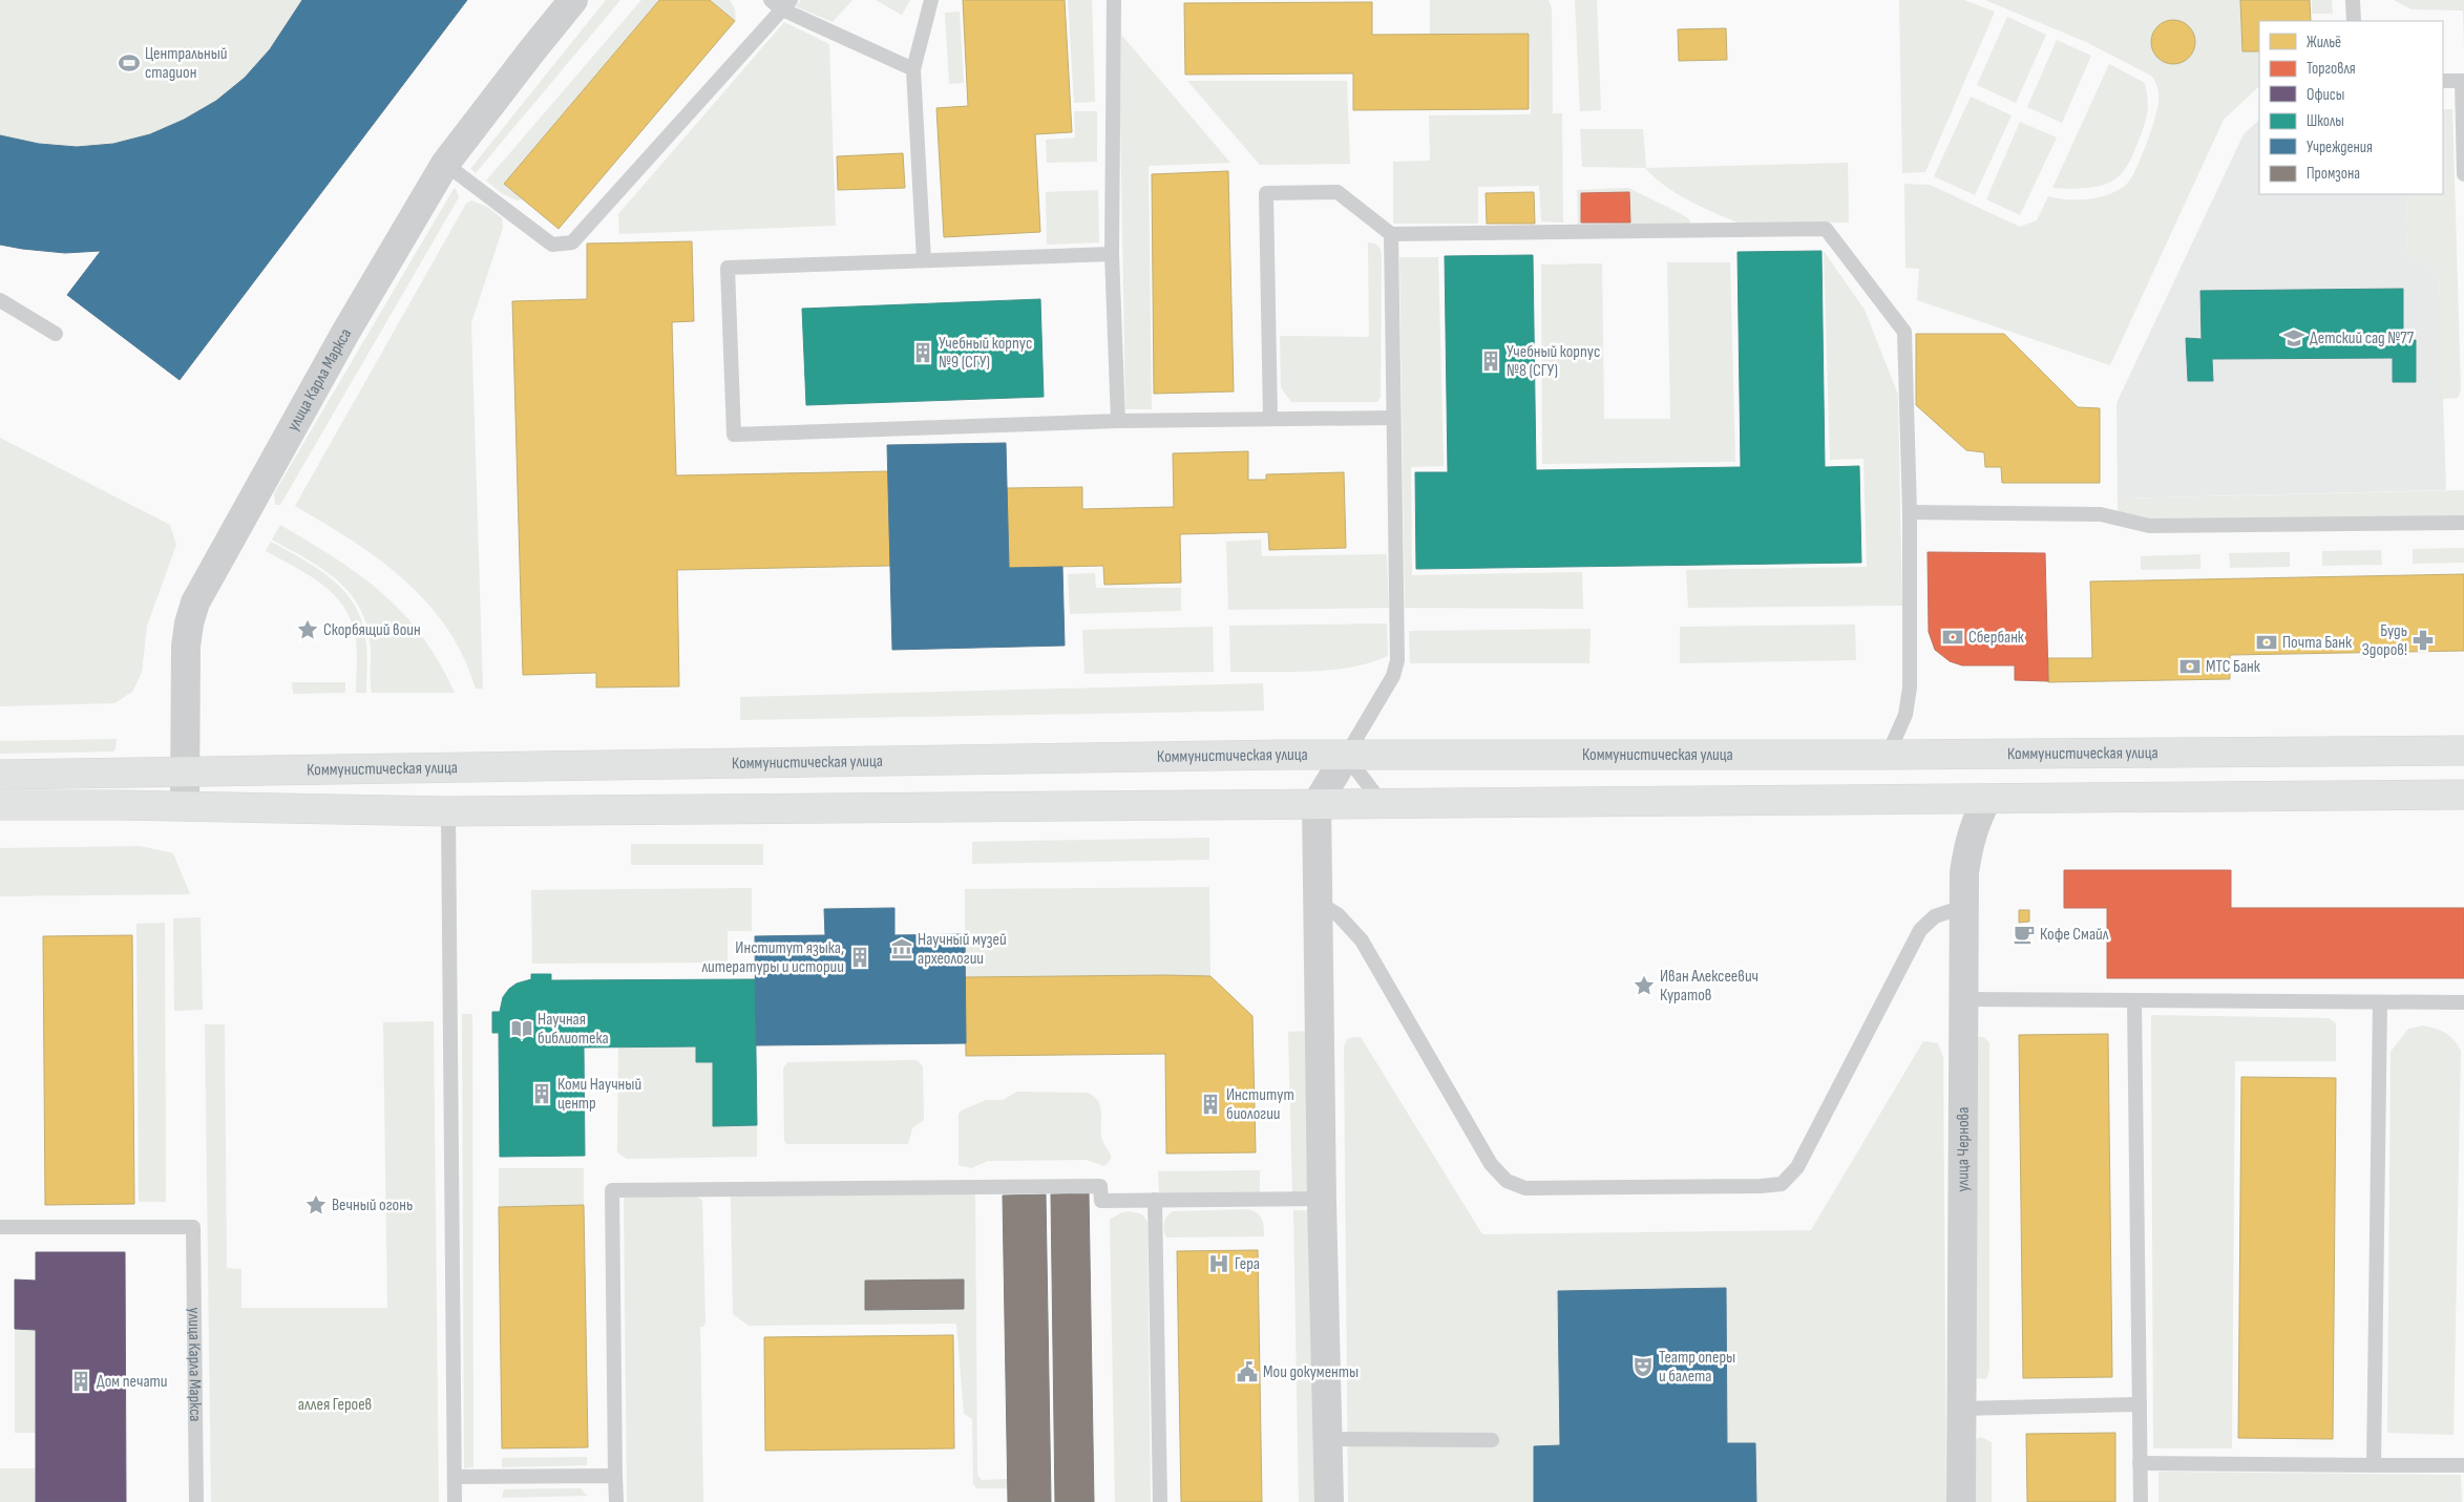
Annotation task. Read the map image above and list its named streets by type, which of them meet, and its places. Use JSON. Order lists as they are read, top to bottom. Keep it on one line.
{"streets":{"main road":["Коммунистическая улица"],"street":["улица Карла Маркса","улица Чернова"]},"crossings":[["улица Карла Маркса","Коммунистическая улица"]],"parks":["аллея Героев"],"places":{"sports":["Центральный стадион"],"school or university":["Детский сад №77"],"building":["Учебный корпус №9 (СГУ)","Учебный корпус №8 (СГУ)","Институт языка, литературы и истории","Коми Научный центр","Институт биологии","Дом печати"],"place":["Скорбящий воин","Иван Алексеевич Куратов","Вечный огонь"],"bank":["Сбербанк","Почта Банк","МТС Банк"],"pharmacy":["Будь Здоров!"],"cafe":["Кофе Смайл"],"museum":["Научный музей археологии"],"library":["Научная библиотека"],"hospital":["Гера"],"theatre":["Театр оперы и балета"],"public building":["Мои документы"]},"legend":["Жильё","Торговля","Офисы","Школы","Учреждения","Промзона"]}
